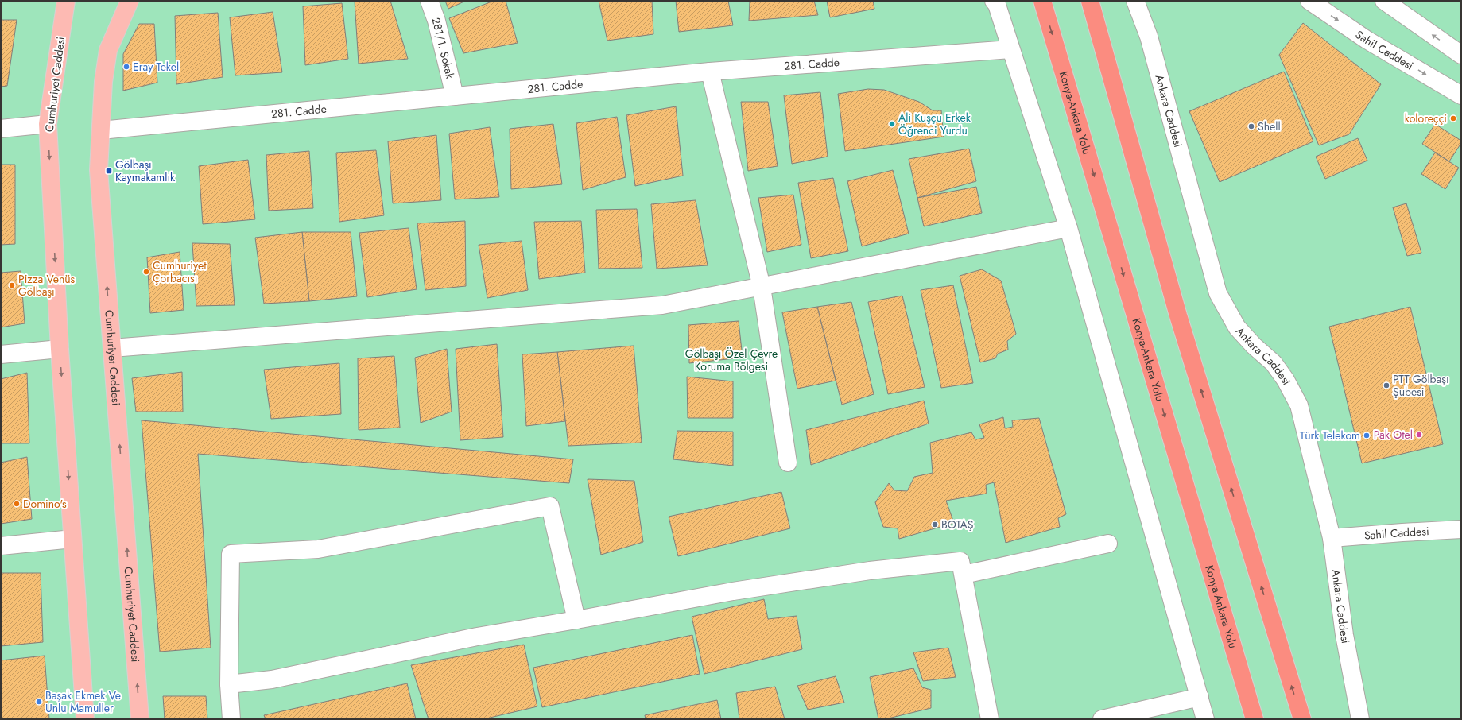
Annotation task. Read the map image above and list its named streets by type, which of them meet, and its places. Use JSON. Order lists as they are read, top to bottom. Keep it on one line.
{"streets":{"highway":["Konya-Ankara Yolu"],"main road":["Cumhuriyet Caddesi"],"street":["281/1. Sokak","Sahil Caddesi","281. Cadde","Ankara Caddesi"]},"crossings":[["281/1. Sokak","281. Cadde"],["Sahil Caddesi","Ankara Caddesi"],["281. Cadde","Cumhuriyet Caddesi"]],"parks":["Gölbaşı Özel Çevre Koruma Bölgesi"],"places":{"other":["Eray Tekel","koloreççi","Ali Kuşçu Erkek Öğrenci Yurdu","Shell","Cumhuriyet Çorbacısı","Pizza Venüs Gölbaşı","PTT Gölbaşı Şubesi","Pak Otel","Türk Telekom","Domino's","BOTAŞ","Başak Ekmek Ve Unlu Mamuller"],"transit":["Gölbaşı Kaymakamlık"]}}
